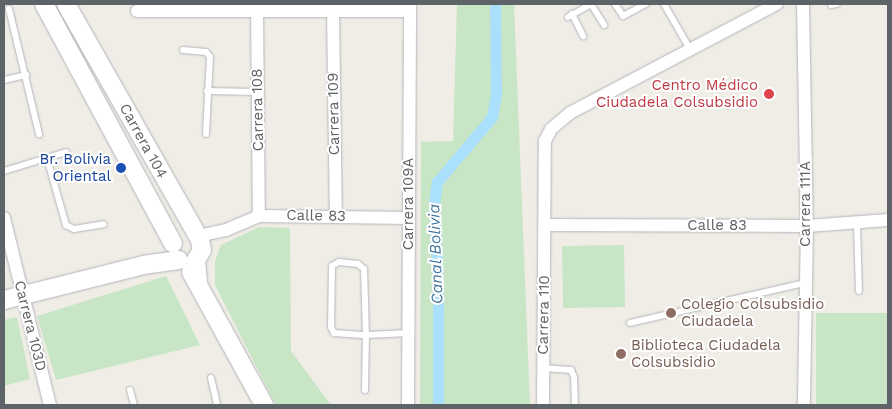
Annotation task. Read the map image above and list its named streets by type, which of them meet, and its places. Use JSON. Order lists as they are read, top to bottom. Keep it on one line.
{"streets":{"street":["Carrera 108","Carrera 109","Carrera 104","Carrera 109A","Carrera 111A","Calle 83","Carrera 110","Carrera 103D"]},"crossings":[["Carrera 108","Calle 83"],["Carrera 109","Calle 83"],["Carrera 104","Calle 83"],["Carrera 109A","Calle 83"],["Carrera 111A","Calle 83"],["Calle 83","Carrera 110"]],"water":["Canal Bolivia"],"places":["Centro Médico Ciudadela Colsubsidio","Br. Bolivia Oriental","Colegio Colsubsidio Ciudadela","Biblioteca Ciudadela Colsubsidio"]}
